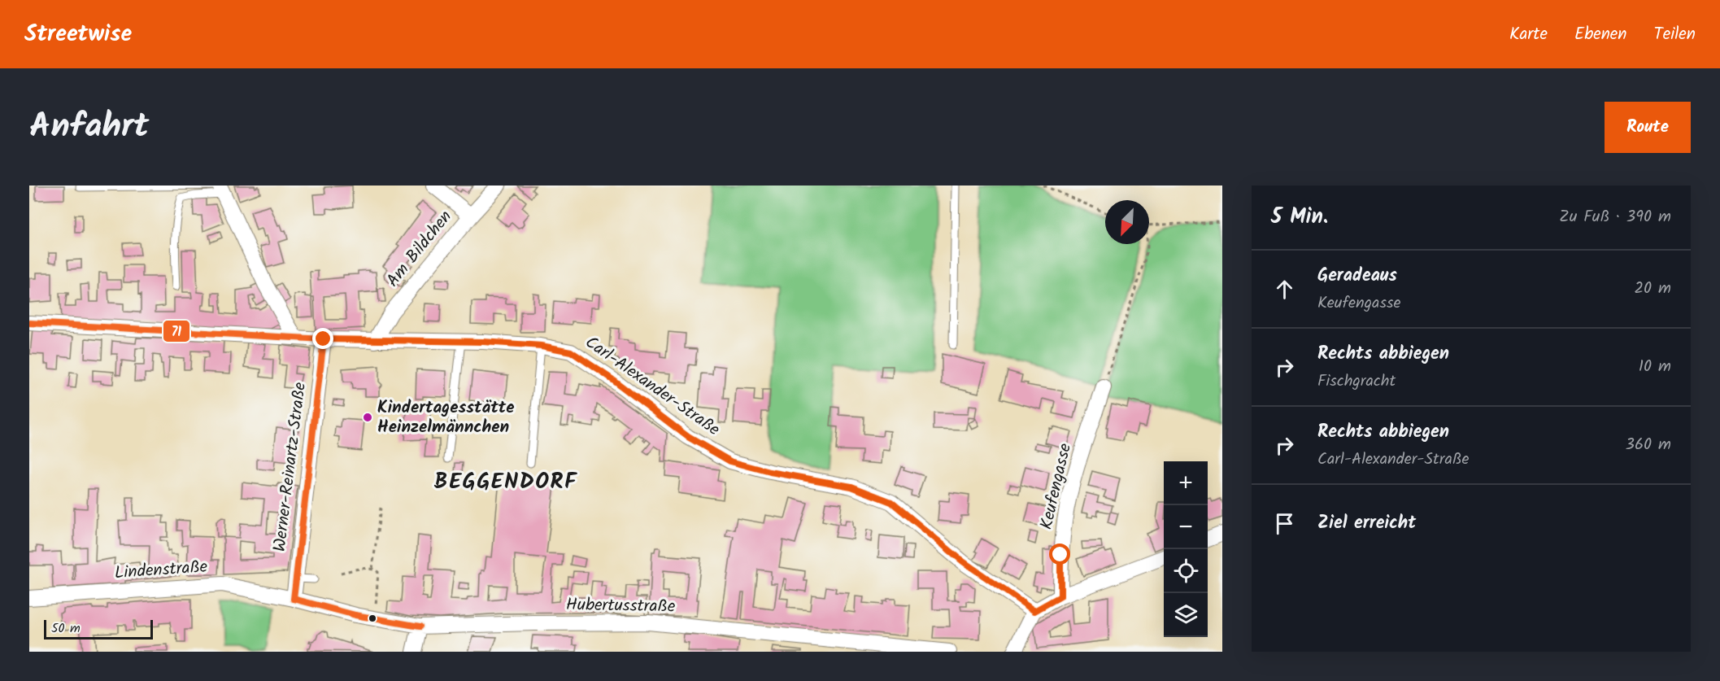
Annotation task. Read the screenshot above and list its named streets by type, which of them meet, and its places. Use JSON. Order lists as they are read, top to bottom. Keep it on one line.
{"streets":{"street":["Am Bildchen","Carl-Alexander-Straße","Werner-Reinartz-Straße","Keufengasse","Lindenstraße","Hubertusstraße"]},"crossings":[["Am Bildchen","Carl-Alexander-Straße"],["Carl-Alexander-Straße","Werner-Reinartz-Straße"],["Werner-Reinartz-Straße","Lindenstraße"],["Werner-Reinartz-Straße","Hubertusstraße"],["Lindenstraße","Hubertusstraße"]],"districts":["BEGGENDORF"],"places":["Kindertagesstätte Heinzelmännchen"],"lines":["transit line 71"],"scale_bar":"50 m","north":"bottom left","page":{"header":"Streetwise","nav":["Karte","Ebenen","Teilen"],"title":"Anfahrt","buttons":"Route","heading":["5 Min.","Zu Fuß · 390 m"],"list":[["Geradeaus","Keufengasse","20 m"],["Rechts abbiegen","Fischgracht","10 m"],["Rechts abbiegen","Carl-Alexander-Straße","360 m"],"Ziel erreicht"],"map_buttons":["+","−"],"scale":"50 m"}}
